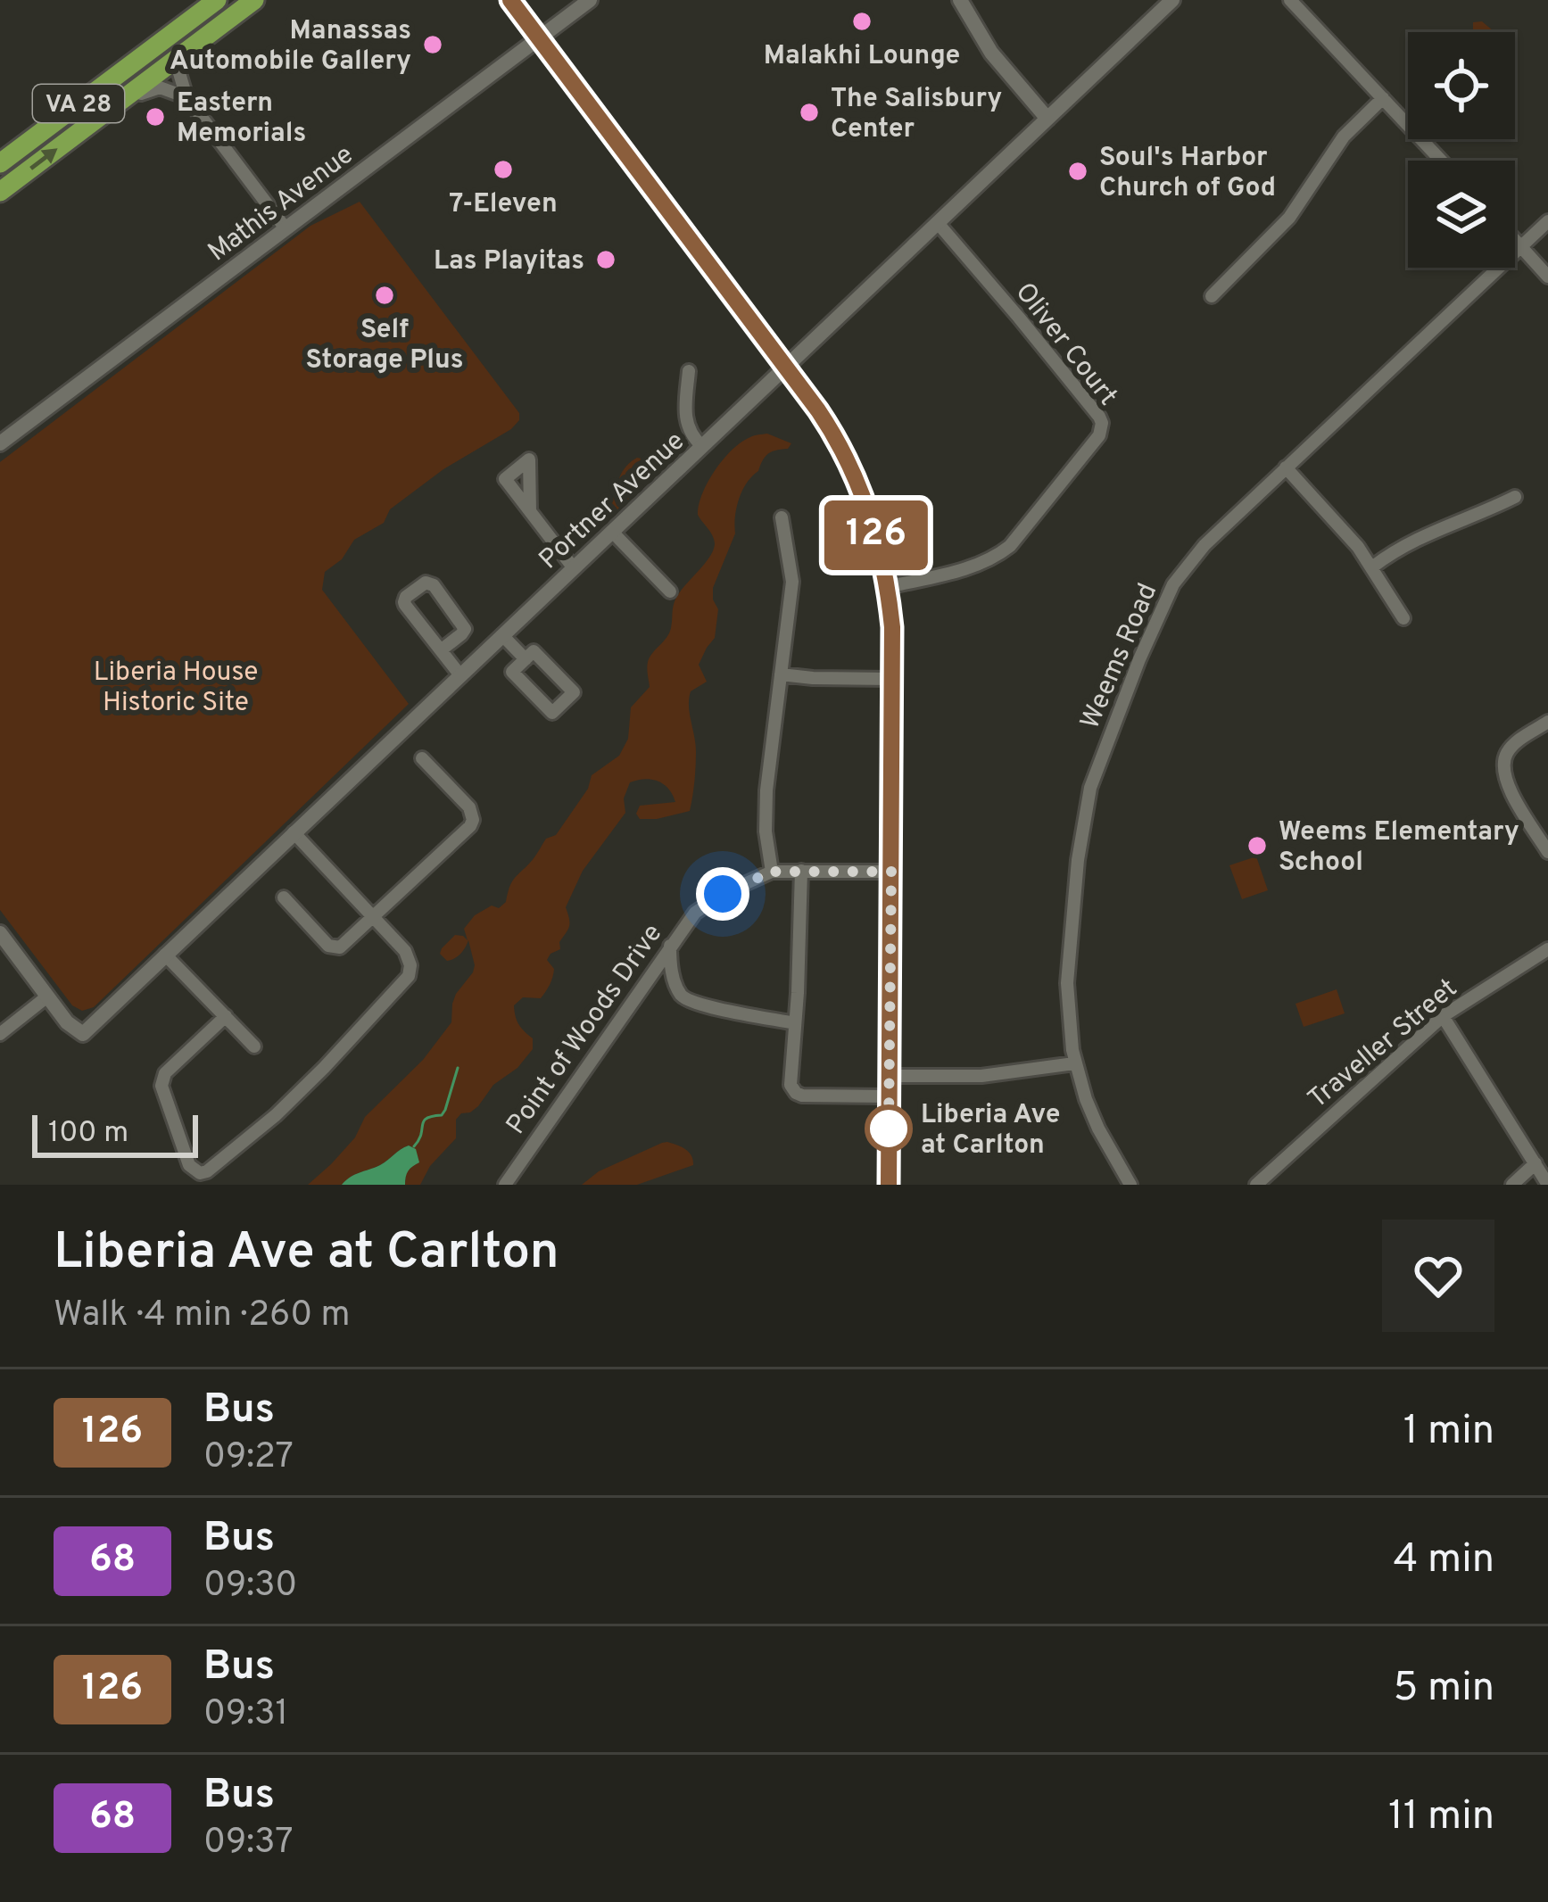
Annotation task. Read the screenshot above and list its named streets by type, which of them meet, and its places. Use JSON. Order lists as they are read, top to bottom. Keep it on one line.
{"streets":{"highway":["VA 28"],"street":["Mathis Avenue","Oliver Court","Portner Avenue","Weems Road","Point of Woods Drive","Traveller Street"]},"crossings":[["Oliver Court","Portner Avenue"]],"parks":["Liberia House Historic Site"],"places":["Malakhi Lounge","Manassas Automobile Gallery","The Salisbury Center","Eastern Memorials","7-Eleven","Soul's Harbor Church of God","Las Playitas","Self Storage Plus","Weems Elementary School","Liberia Ave at Carlton"],"lines":["bus line 126"],"scale_bar":"100 m","page":{"on_map":"126","scale":"100 m","heading":["Liberia Ave at Carlton","Walk · 4 min · 260 m"],"list":[{"mark":"126","name":"Bus","note":"09:27","value":"1 min"},{"mark":"68","name":"Bus","note":"09:30","value":"4 min"},{"mark":"126","name":"Bus","note":"09:31","value":"5 min"},{"mark":"68","name":"Bus","note":"09:37","value":"11 min"}]}}
